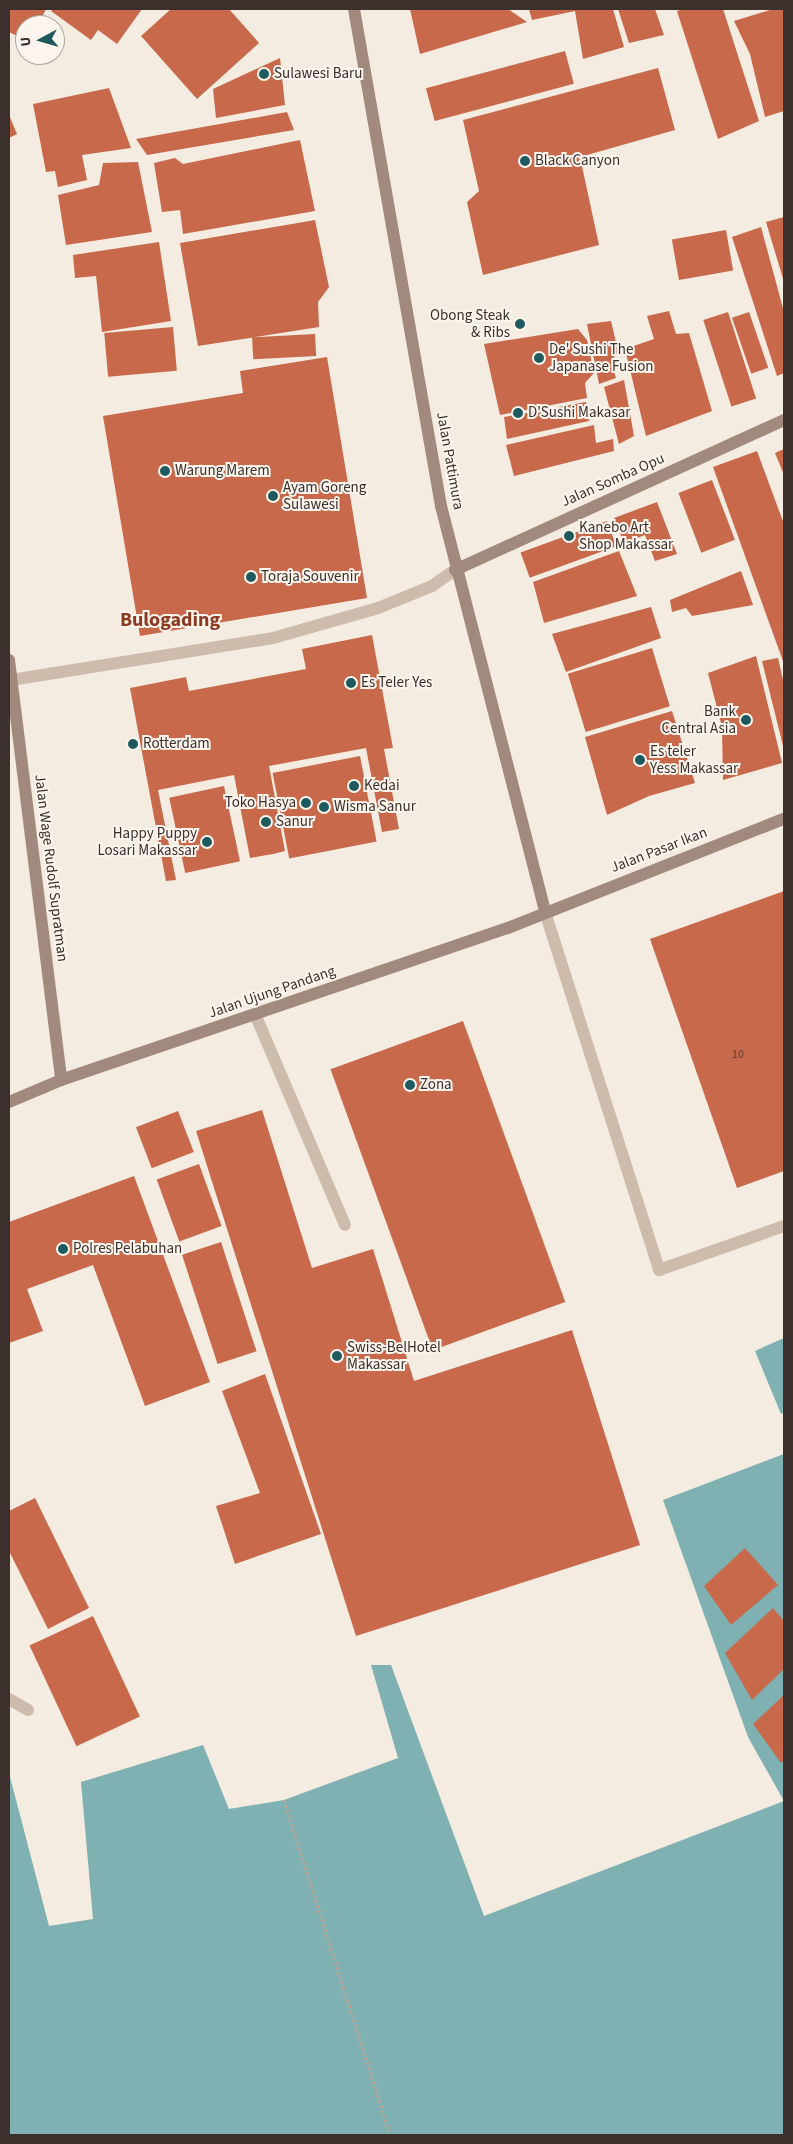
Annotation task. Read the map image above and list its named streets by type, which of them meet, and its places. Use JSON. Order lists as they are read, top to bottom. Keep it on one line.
{"streets":{"street":["Jalan Pattimura","Jalan Somba Opu","Jalan Pasar Ikan","Jalan Wage Rudolf Supratman","Jalan Ujung Pandang"]},"crossings":[["Jalan Pattimura","Jalan Somba Opu"],["Jalan Pattimura","Jalan Pasar Ikan"],["Jalan Pattimura","Jalan Ujung Pandang"],["Jalan Pasar Ikan","Jalan Ujung Pandang"],["Jalan Wage Rudolf Supratman","Jalan Ujung Pandang"]],"districts":["Bulogading"],"places":["Sulawesi Baru","Black Canyon","Obong Steak & Ribs","De' Sushi The Japanase Fusion","D'Sushi Makasar","Warung Marem","Ayam Goreng Sulawesi","Kanebo Art Shop Makassar","Toraja Souvenir","Es Teler Yes","Bank Central Asia","Rotterdam","Es teler Yess Makassar","Kedai","Toko Hasya","Wisma Sanur","Sanur","Happy Puppy Losari Makassar","Zona","Polres Pelabuhan","Swiss-BelHotel Makassar"],"house_numbers":["10"],"north":"left"}
